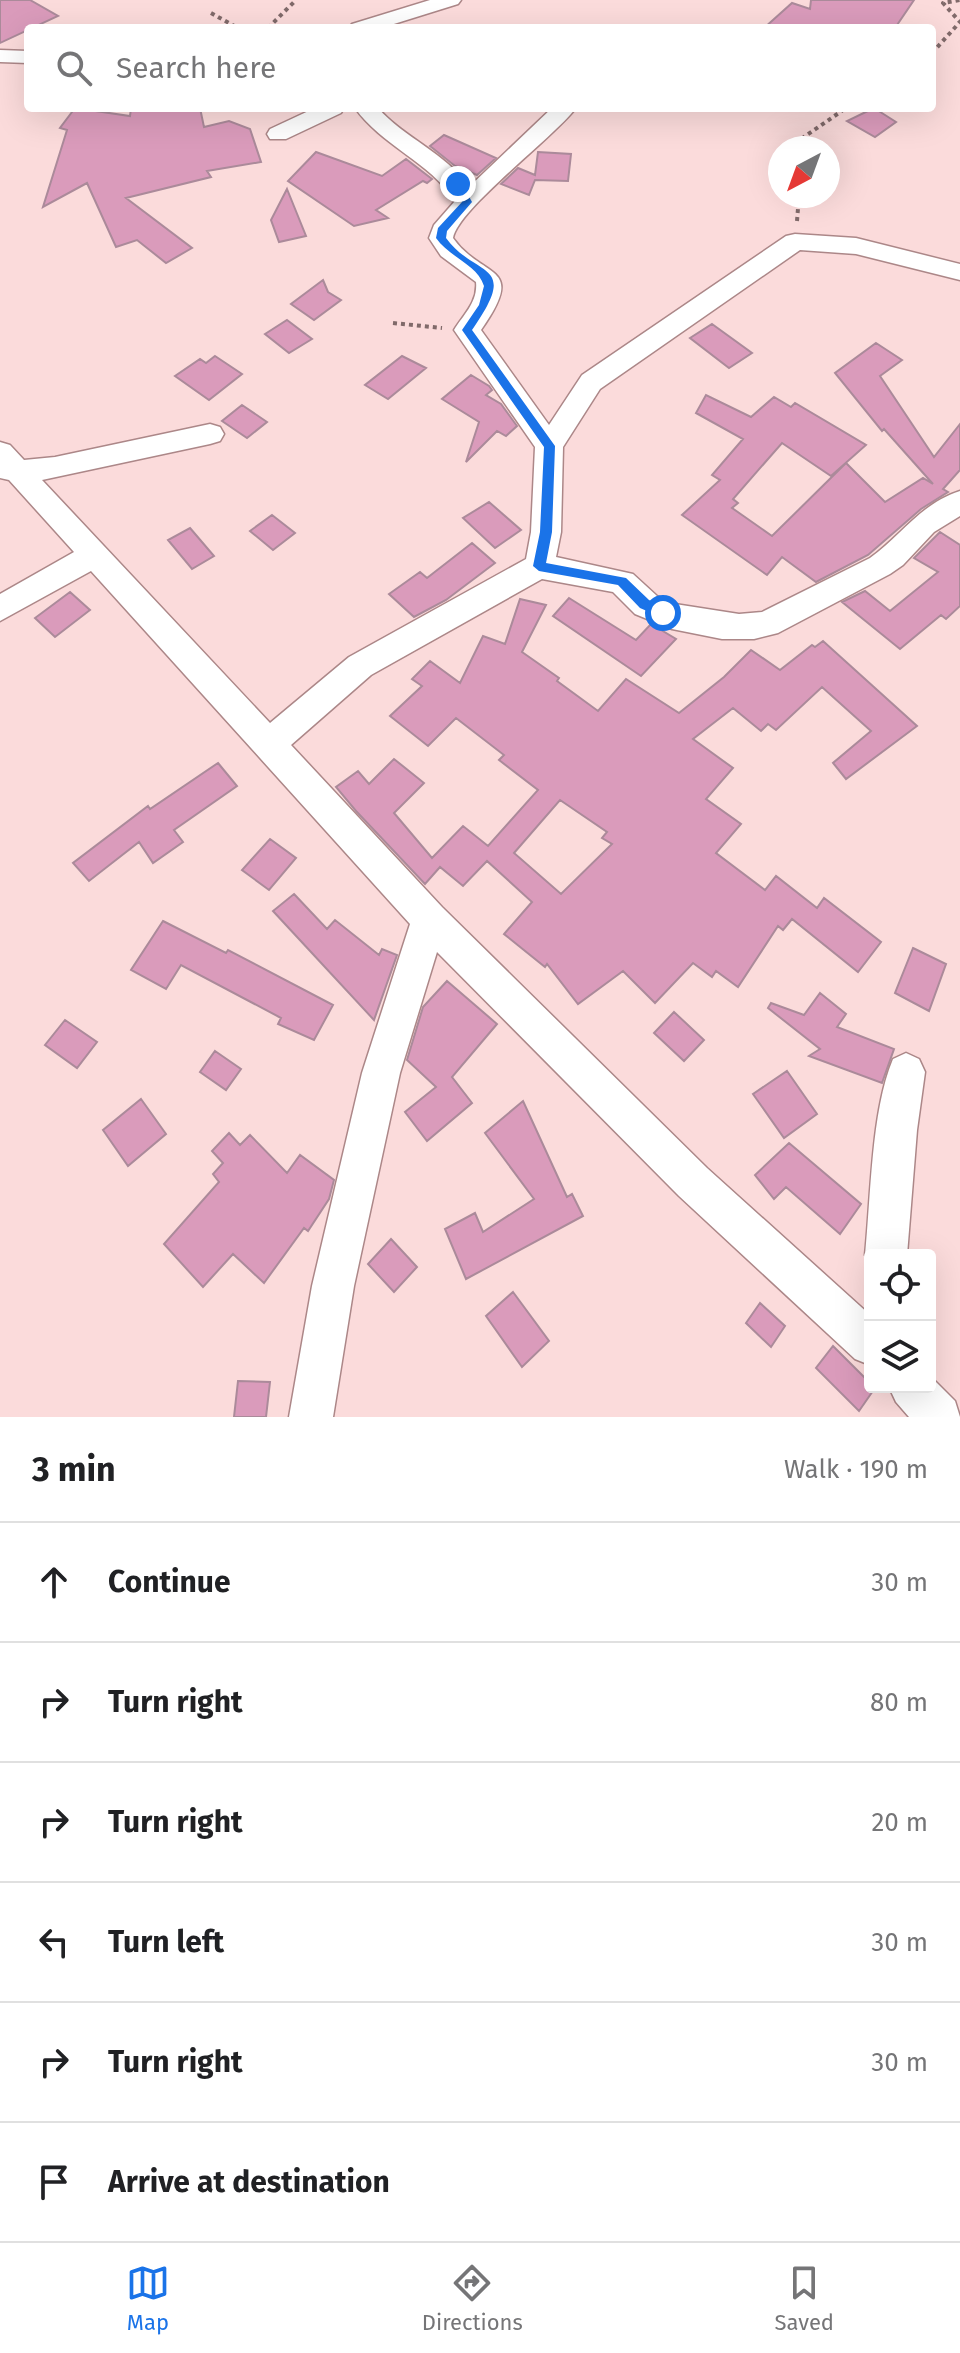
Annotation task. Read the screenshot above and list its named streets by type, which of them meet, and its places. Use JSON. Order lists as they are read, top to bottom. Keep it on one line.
{"north":"bottom left","page":{"search":"Search here","heading":["3 min","Walk · 190 m"],"list":[["Continue","30 m"],["Turn right","80 m"],["Turn right","20 m"],["Turn left","30 m"],["Turn right","30 m"],"Arrive at destination"],"nav":["Map","Directions","Saved"]}}
